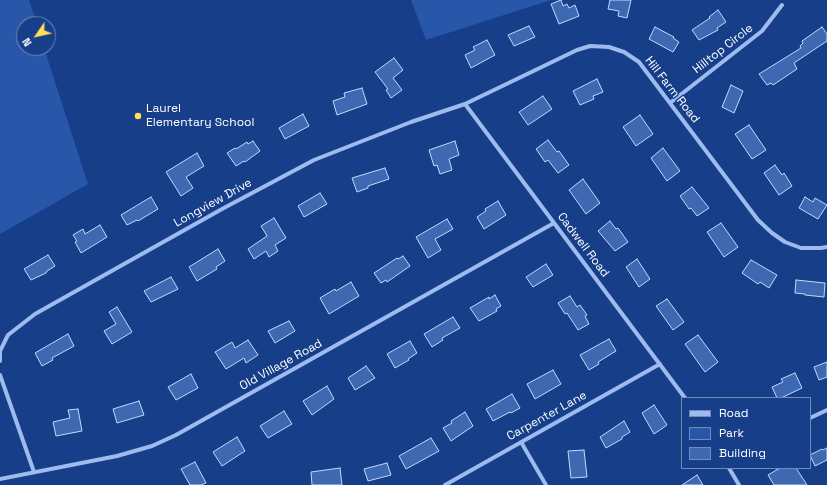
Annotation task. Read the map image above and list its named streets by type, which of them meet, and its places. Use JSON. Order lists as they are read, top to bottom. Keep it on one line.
{"streets":{"street":["Hilltop Circle","Hill Farm Road","Longview Drive","Cadwell Road","Old Village Road","Carpenter Lane"]},"crossings":[["Hilltop Circle","Hill Farm Road"],["Hill Farm Road","Longview Drive"],["Hill Farm Road","Cadwell Road"],["Longview Drive","Cadwell Road"],["Cadwell Road","Old Village Road"],["Cadwell Road","Carpenter Lane"]],"places":["Laurel Elementary School"],"legend":["Road","Park","Building"],"north":"bottom left"}
